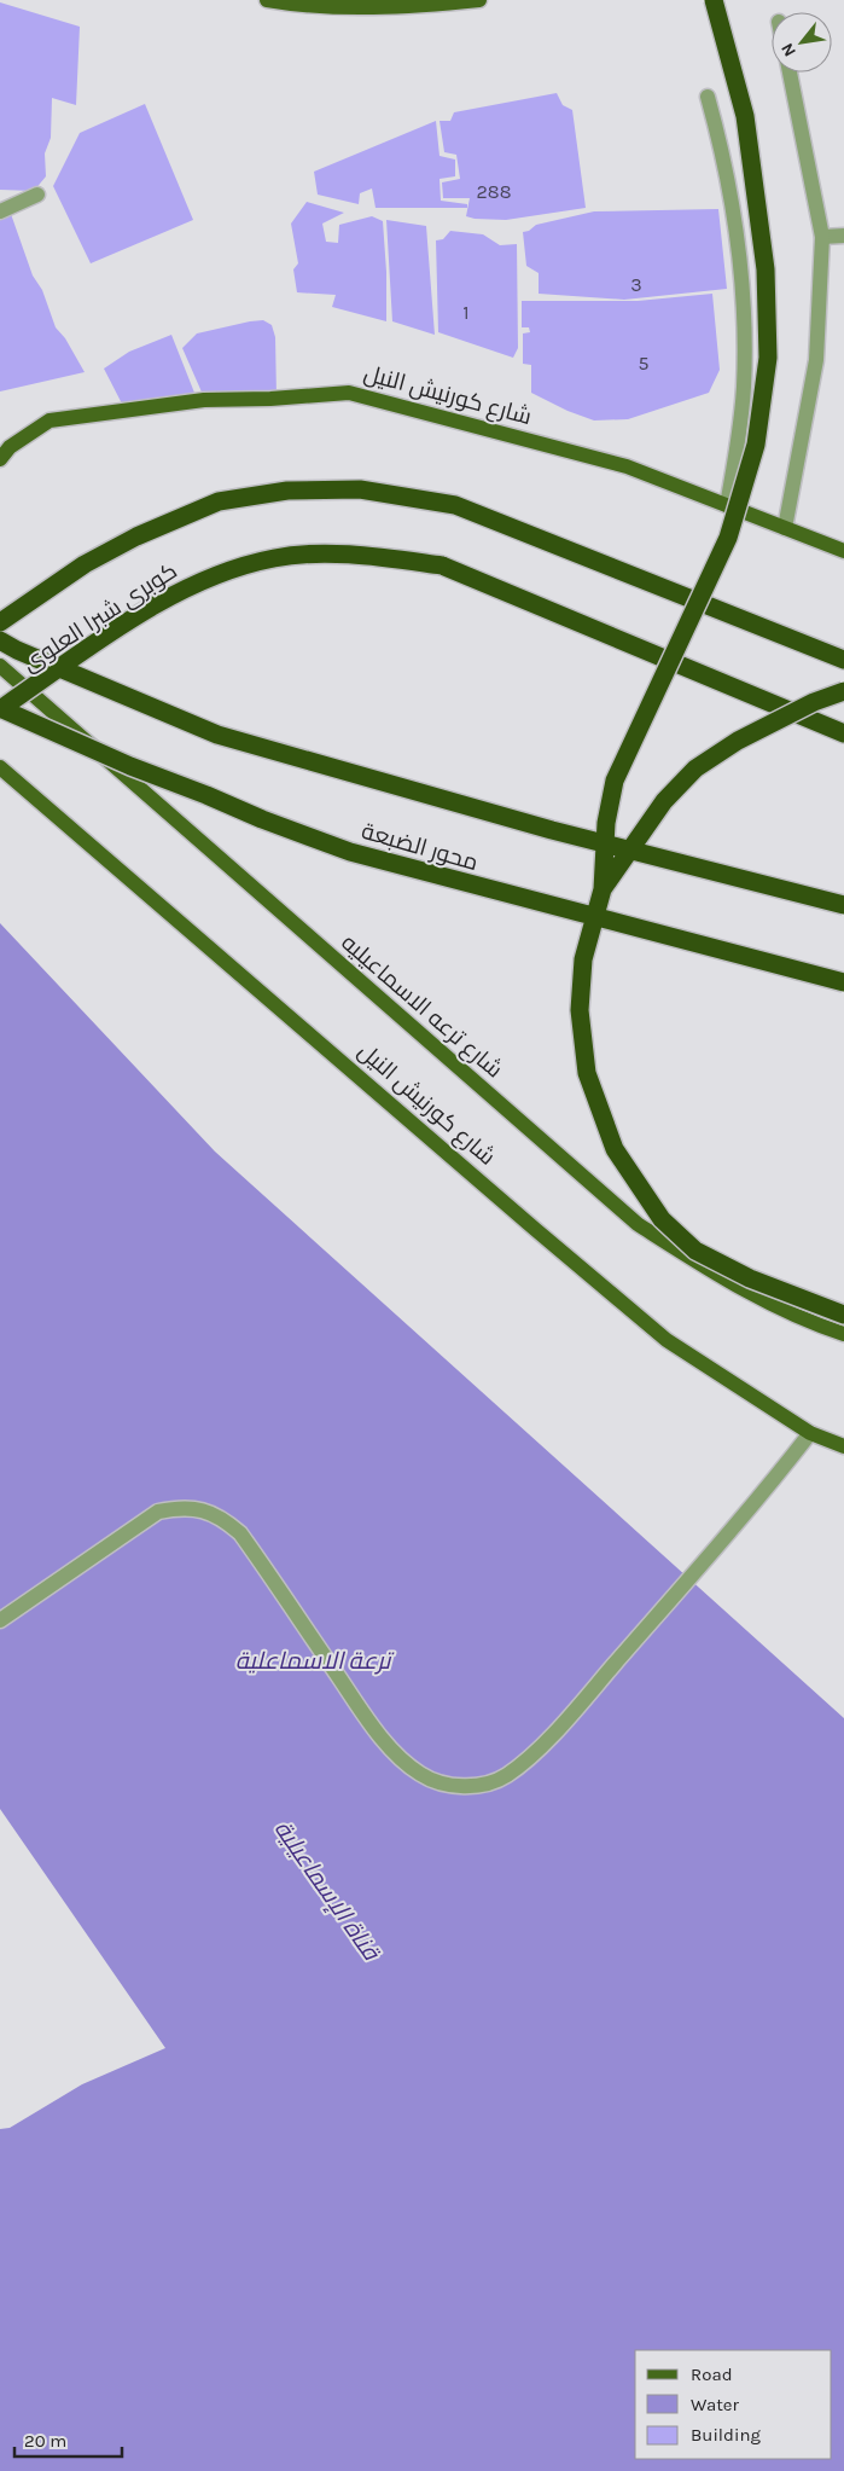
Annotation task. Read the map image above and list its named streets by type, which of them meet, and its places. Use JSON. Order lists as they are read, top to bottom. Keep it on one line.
{"streets":{"highway":["كوبرى شبرا العلوى","محور الضبعة"],"main road":["شارع كورنيش النيل","شارع ترعه الاسماعيليه"]},"crossings":[["كوبرى شبرا العلوى","محور الضبعة"]],"water":["ترعة الاسماعلية","قناة الإسماعيلية"],"house_numbers":["288","3","1","5"],"legend":["Road","Water","Building"],"scale_bar":"20 m","north":"bottom left"}
